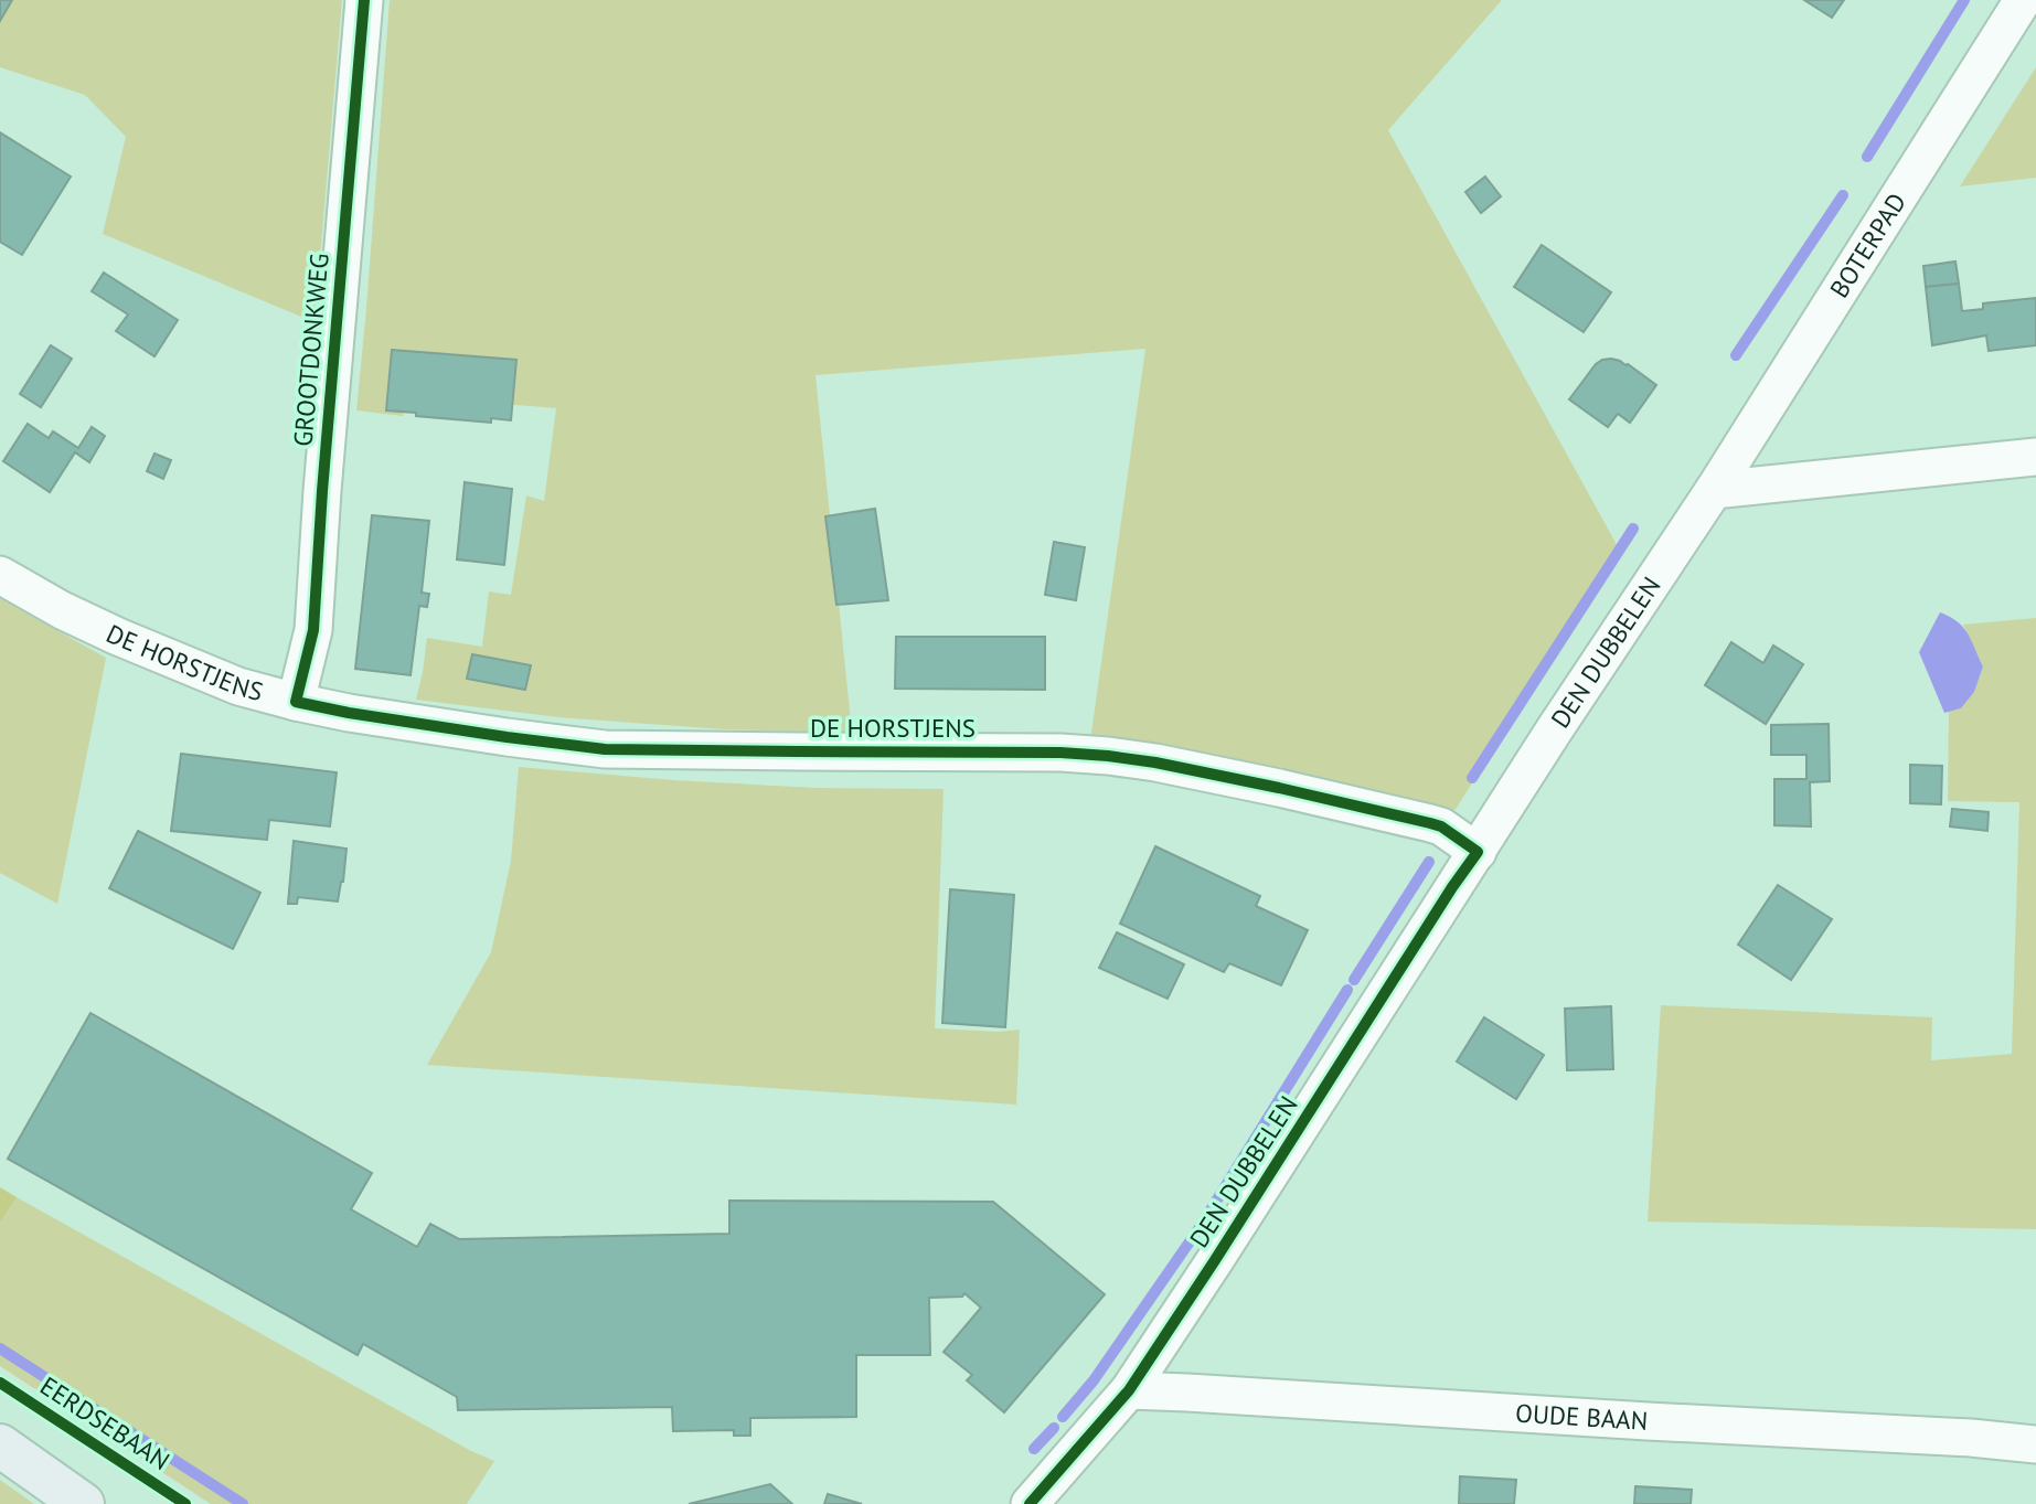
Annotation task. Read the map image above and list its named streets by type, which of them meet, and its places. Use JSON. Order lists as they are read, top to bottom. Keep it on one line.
{"streets":{"street":["BOTERPAD","GROOTDONKWEG","DEN DUBBELEN","DE HORSTJENS","OUDE BAAN"],"cycle path":["EERDSEBAAN"]},"crossings":[["BOTERPAD","DEN DUBBELEN"],["GROOTDONKWEG","DE HORSTJENS"],["DEN DUBBELEN","DE HORSTJENS"],["DEN DUBBELEN","OUDE BAAN"]]}
